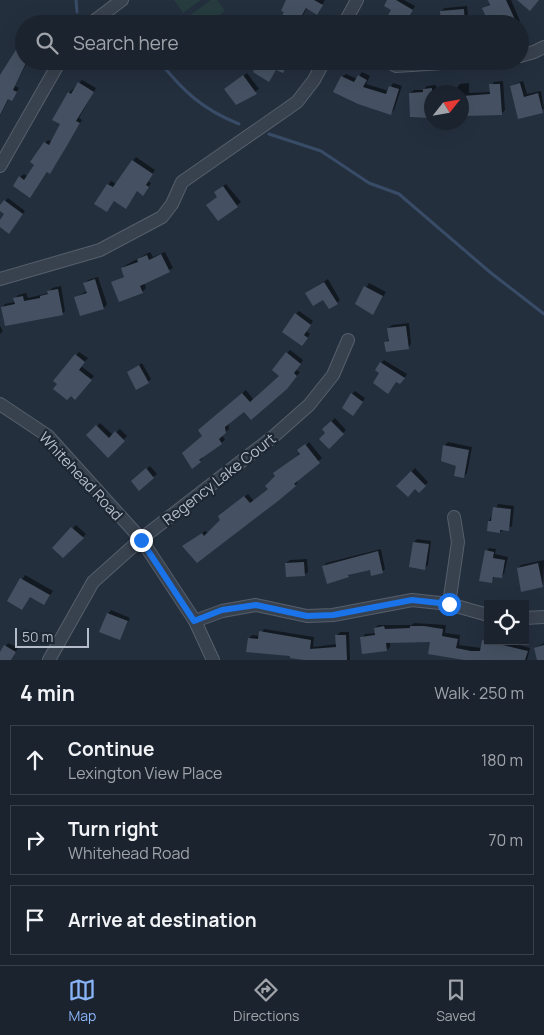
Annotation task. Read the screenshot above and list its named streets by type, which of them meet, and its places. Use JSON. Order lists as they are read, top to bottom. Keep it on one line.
{"streets":{"street":["Whitehead Road","Regency Lake Court"]},"crossings":[["Whitehead Road","Regency Lake Court"]],"scale_bar":"50 m","north":"top right","page":{"search":"Search here","scale":"50 m","heading":["4 min","Walk · 250 m"],"list":[["Continue","Lexington View Place","180 m"],["Turn right","Whitehead Road","70 m"],"Arrive at destination"],"nav":["Map","Directions","Saved"]}}
